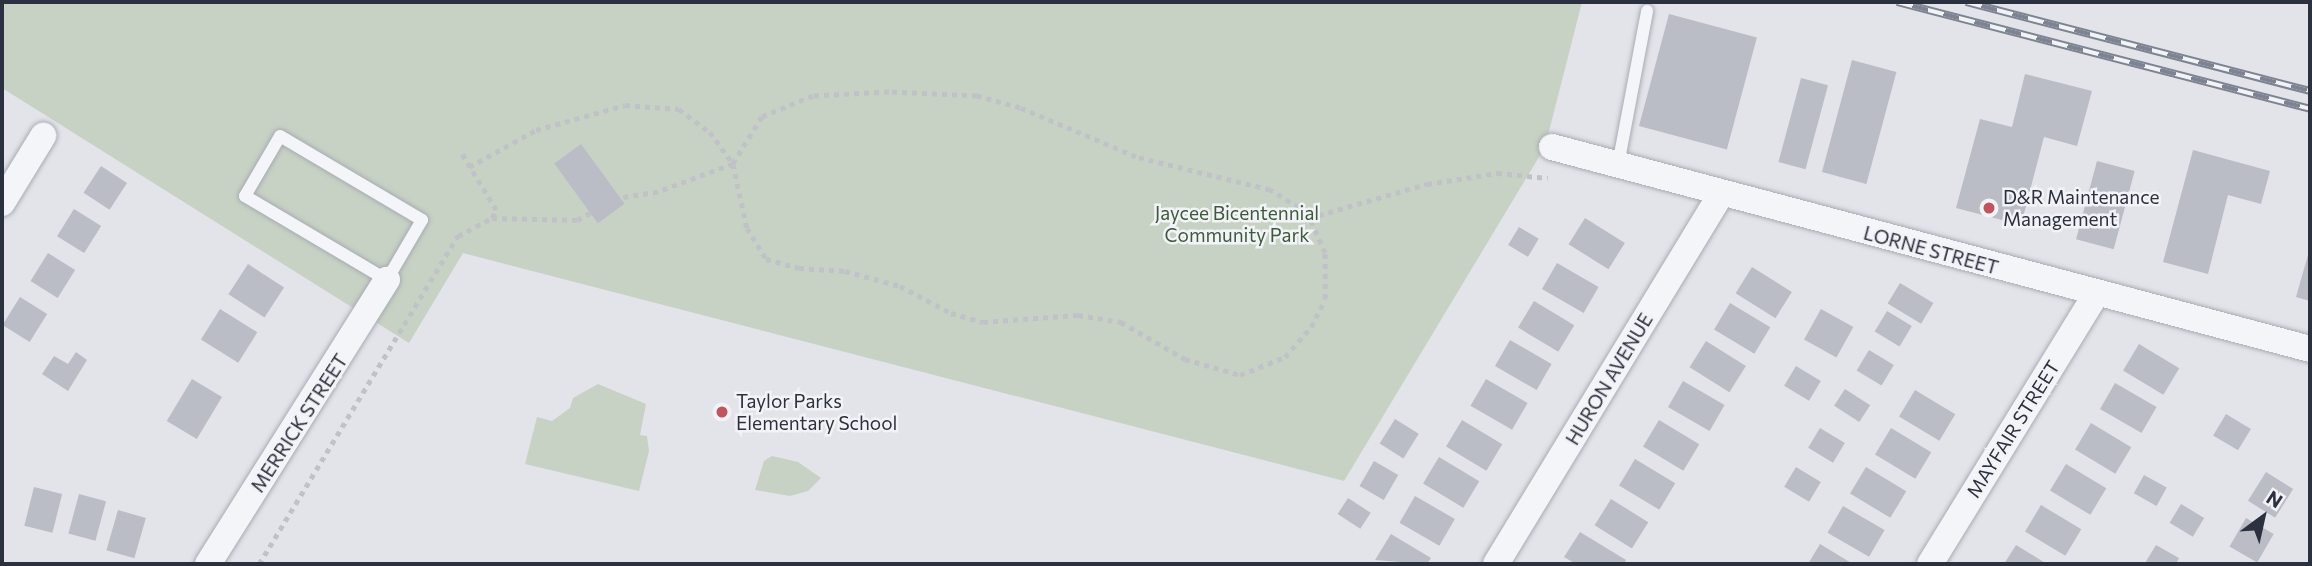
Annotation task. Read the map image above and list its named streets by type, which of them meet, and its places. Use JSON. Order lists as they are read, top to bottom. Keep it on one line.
{"streets":{"street":["LORNE STREET","HURON AVENUE","MERRICK STREET","MAYFAIR STREET"]},"crossings":[["LORNE STREET","HURON AVENUE"],["LORNE STREET","MAYFAIR STREET"]],"parks":["Jaycee Bicentennial Community Park"],"places":["D&R Maintenance Management","Taylor Parks Elementary School"],"north":"top right"}
